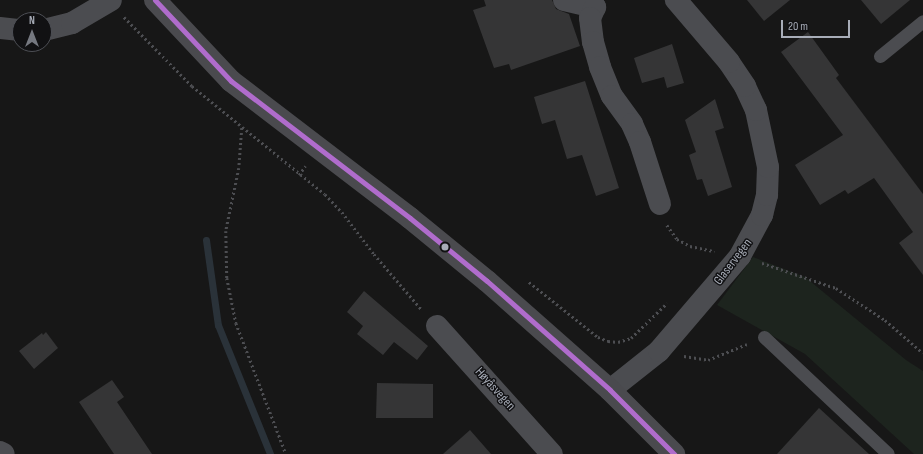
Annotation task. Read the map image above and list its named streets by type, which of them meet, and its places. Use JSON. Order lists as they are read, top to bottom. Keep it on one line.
{"streets":{"street":["Glaservegen","Høyåsvegen"]},"scale_bar":"20 m","north":"top"}
